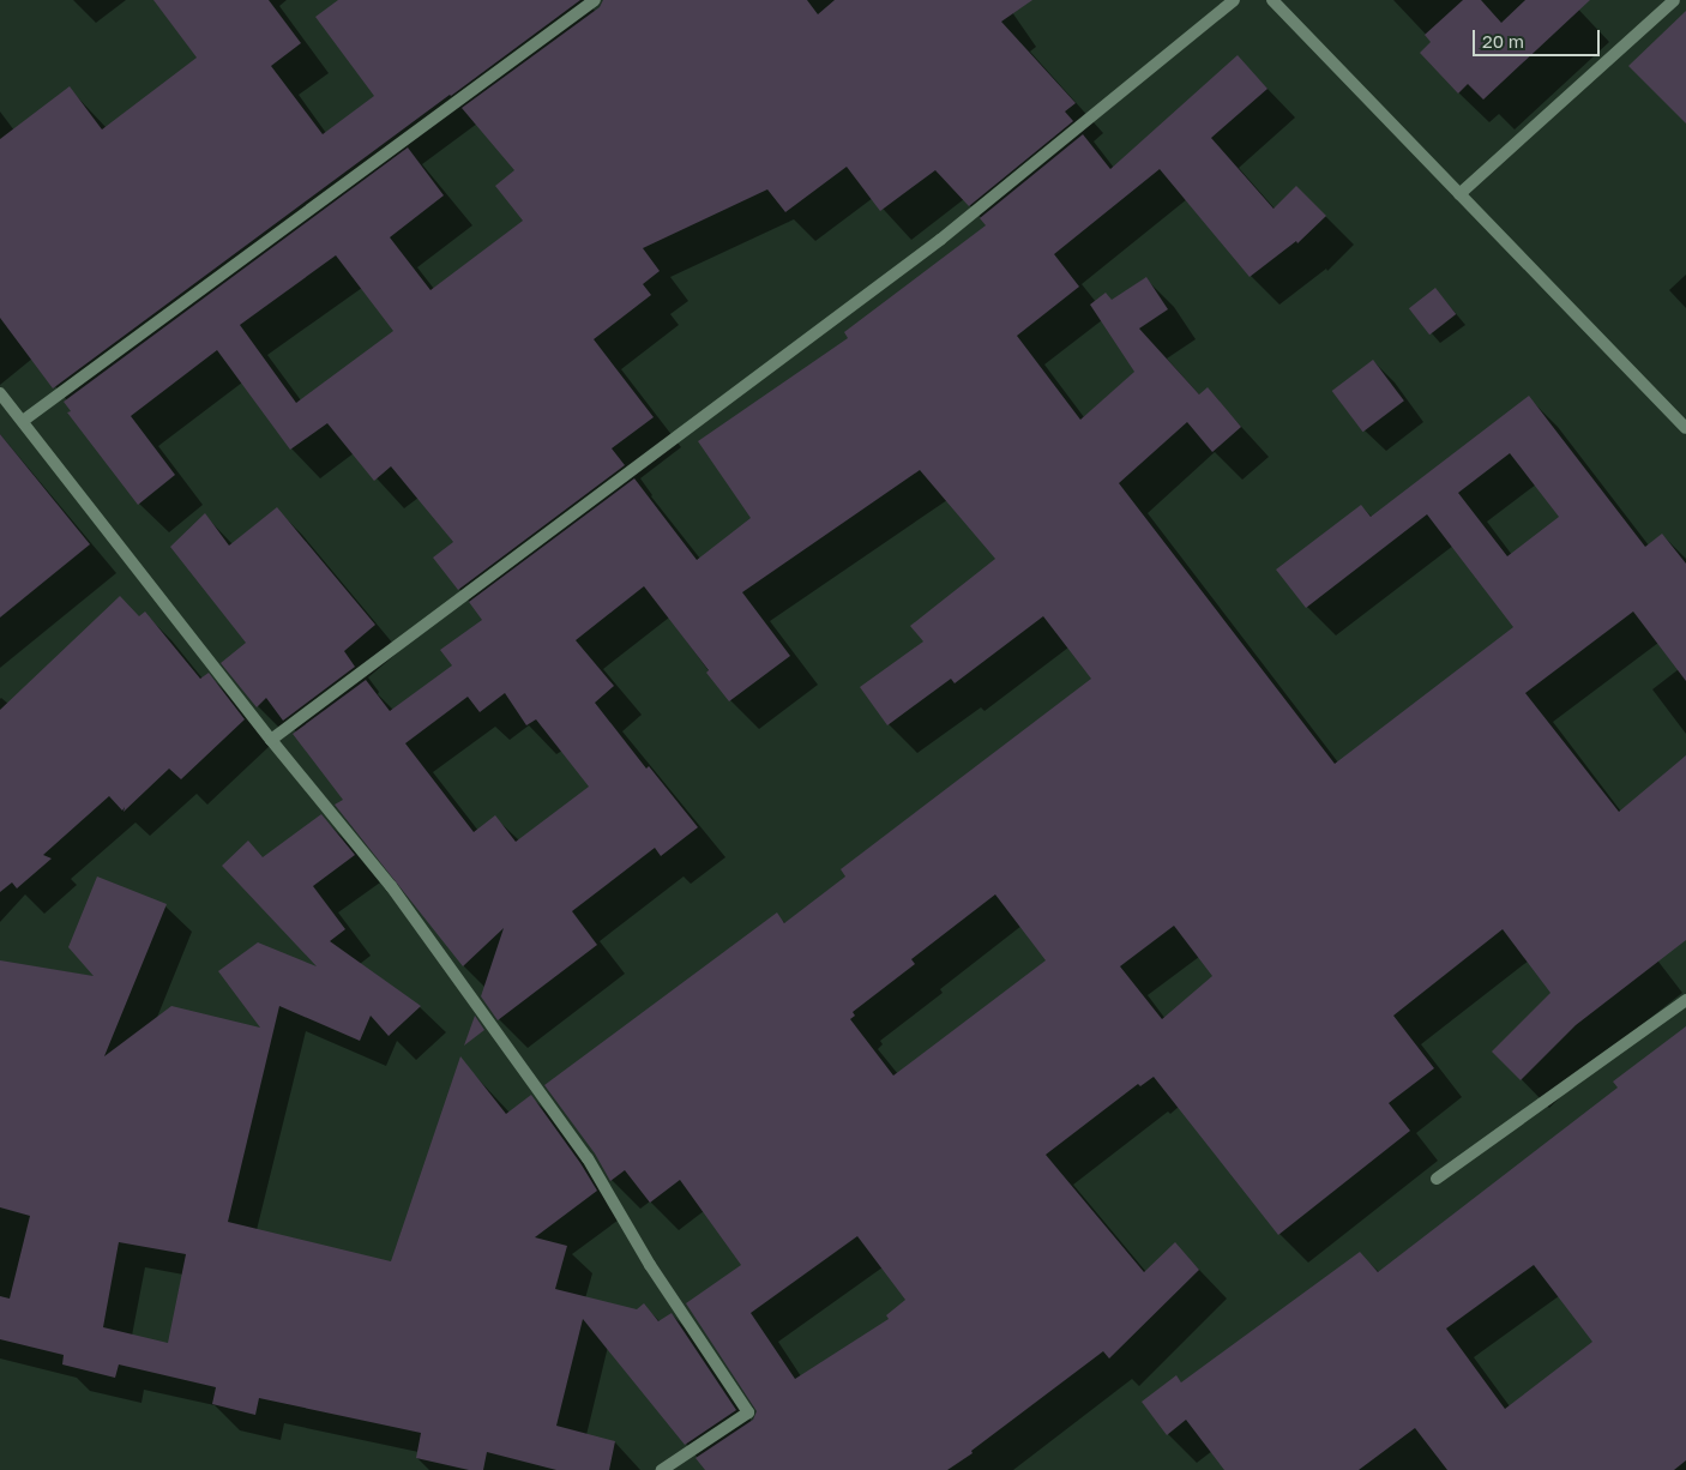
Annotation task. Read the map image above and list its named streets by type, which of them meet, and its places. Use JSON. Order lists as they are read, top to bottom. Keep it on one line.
{"scale_bar":"20 m"}
